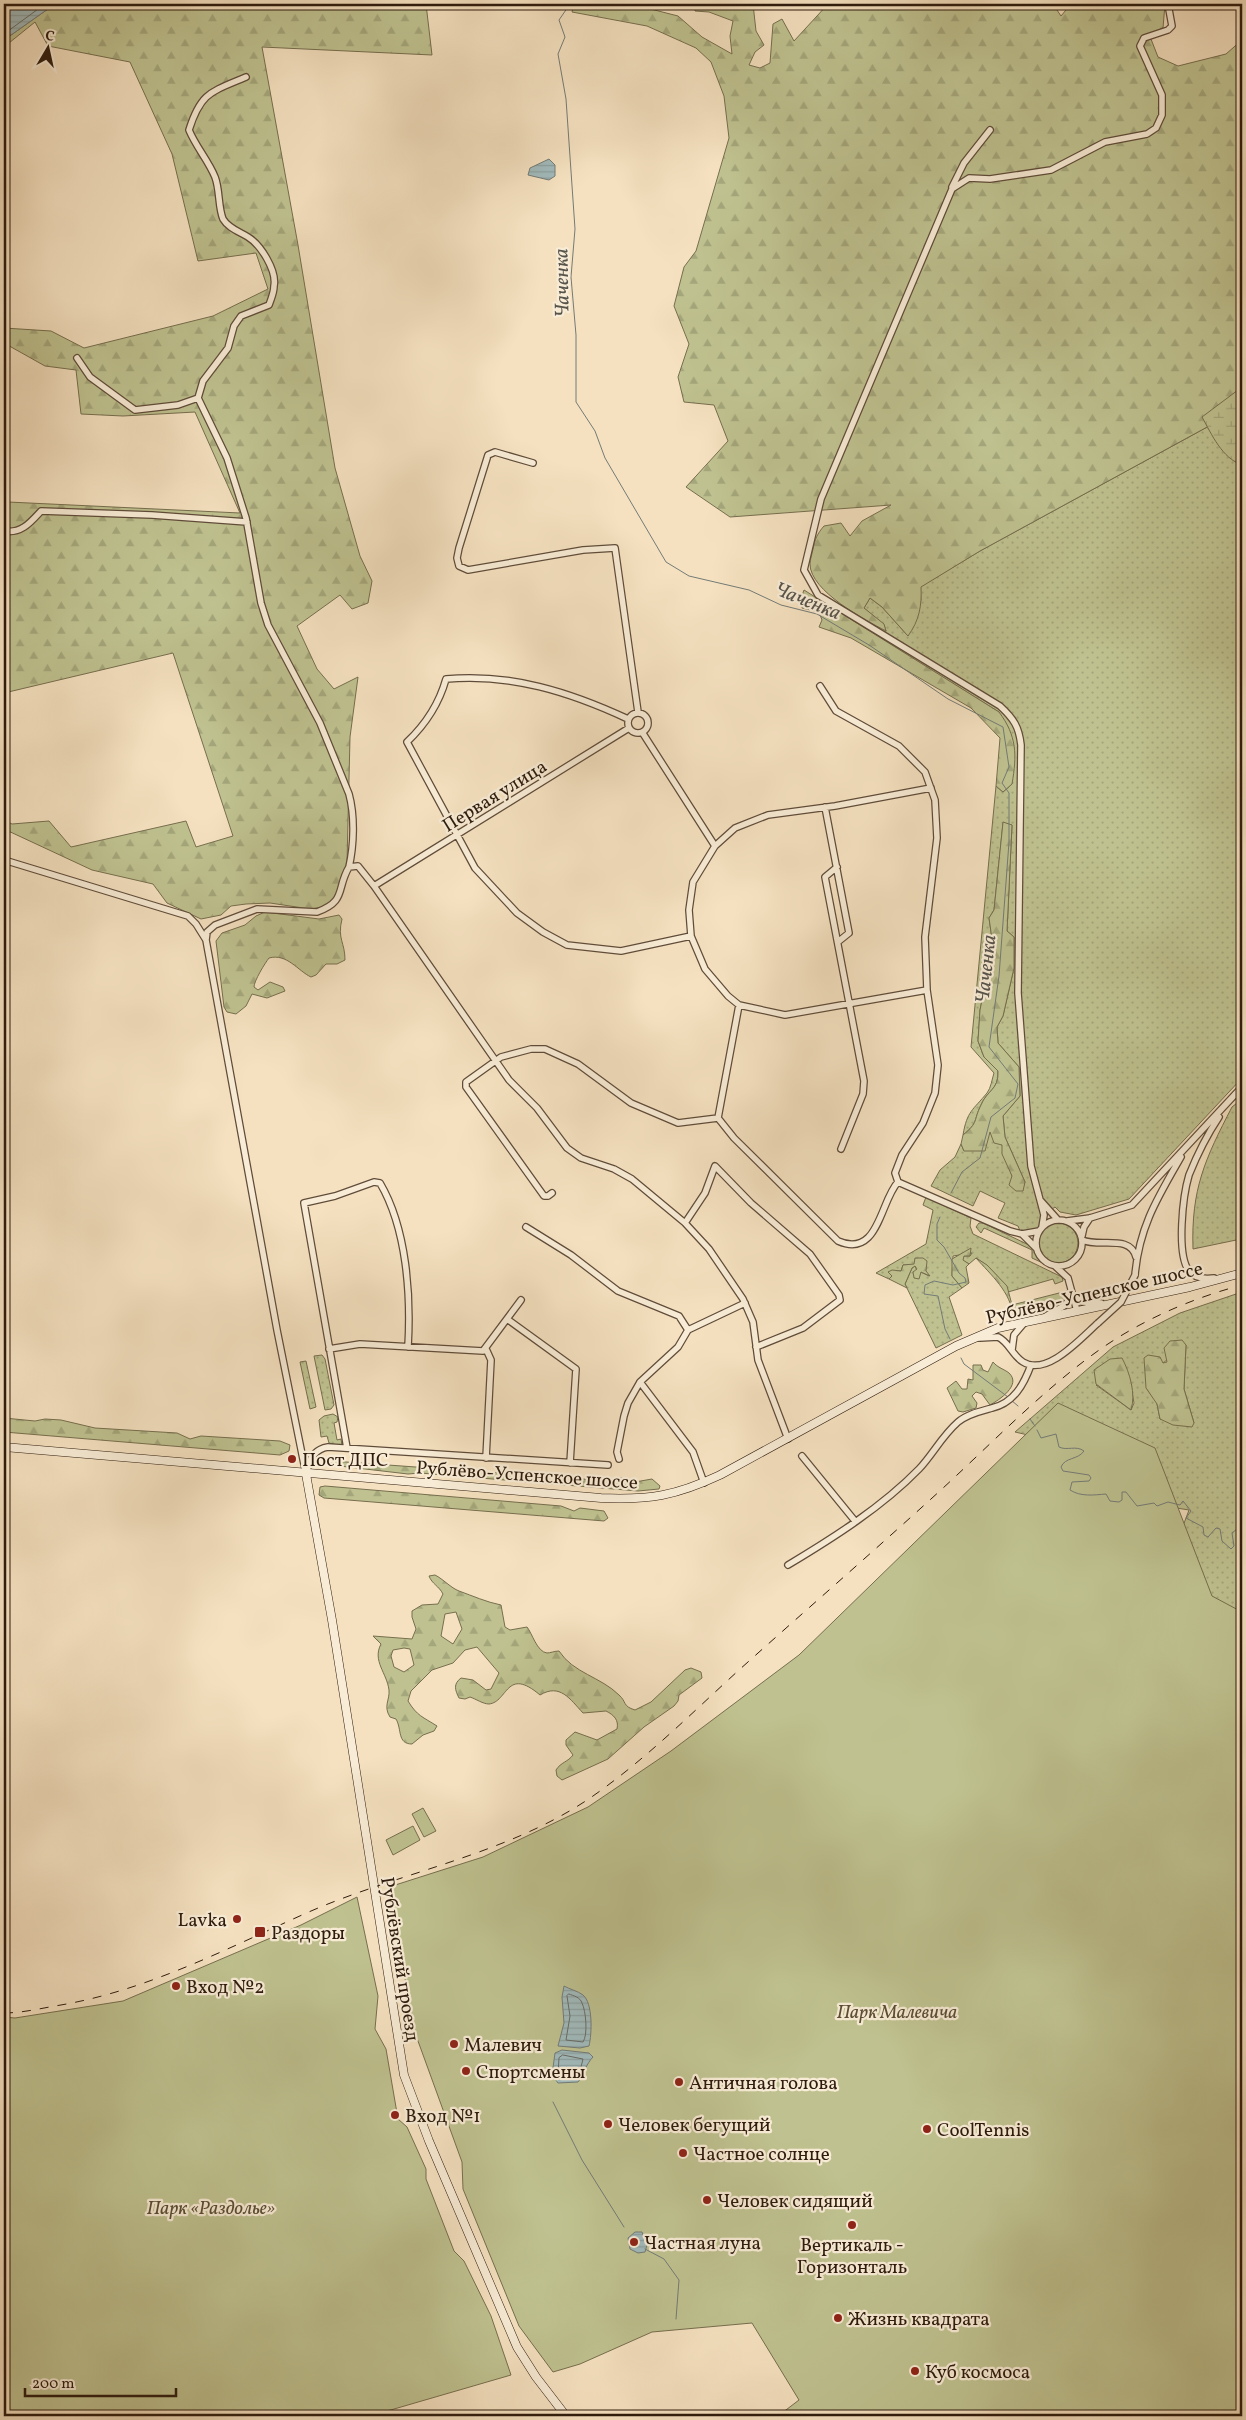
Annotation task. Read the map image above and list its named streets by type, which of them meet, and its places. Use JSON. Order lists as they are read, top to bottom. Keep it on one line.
{"streets":{"main road":["Рублёво-Успенское шоссе","Рублёвский проезд"],"street":["Первая улица"]},"crossings":[["Рублёво-Успенское шоссе","Рублёвский проезд"]],"water":["Чаченка"],"parks":["Парк Малевича","Парк «Раздолье»"],"places":{"other":["Пост ДПС","Lavka","Вход №2","Малевич","Спортсмены","Античная голова","Вход №1","Человек бегущий","CoolTennis","Частное солнце","Человек сидящий","Вертикаль - Горизонталь","Частная луна","Жизнь квадрата","Куб космоса"],"transit":["Раздоры"]},"scale_bar":"200 m","north":"top"}
